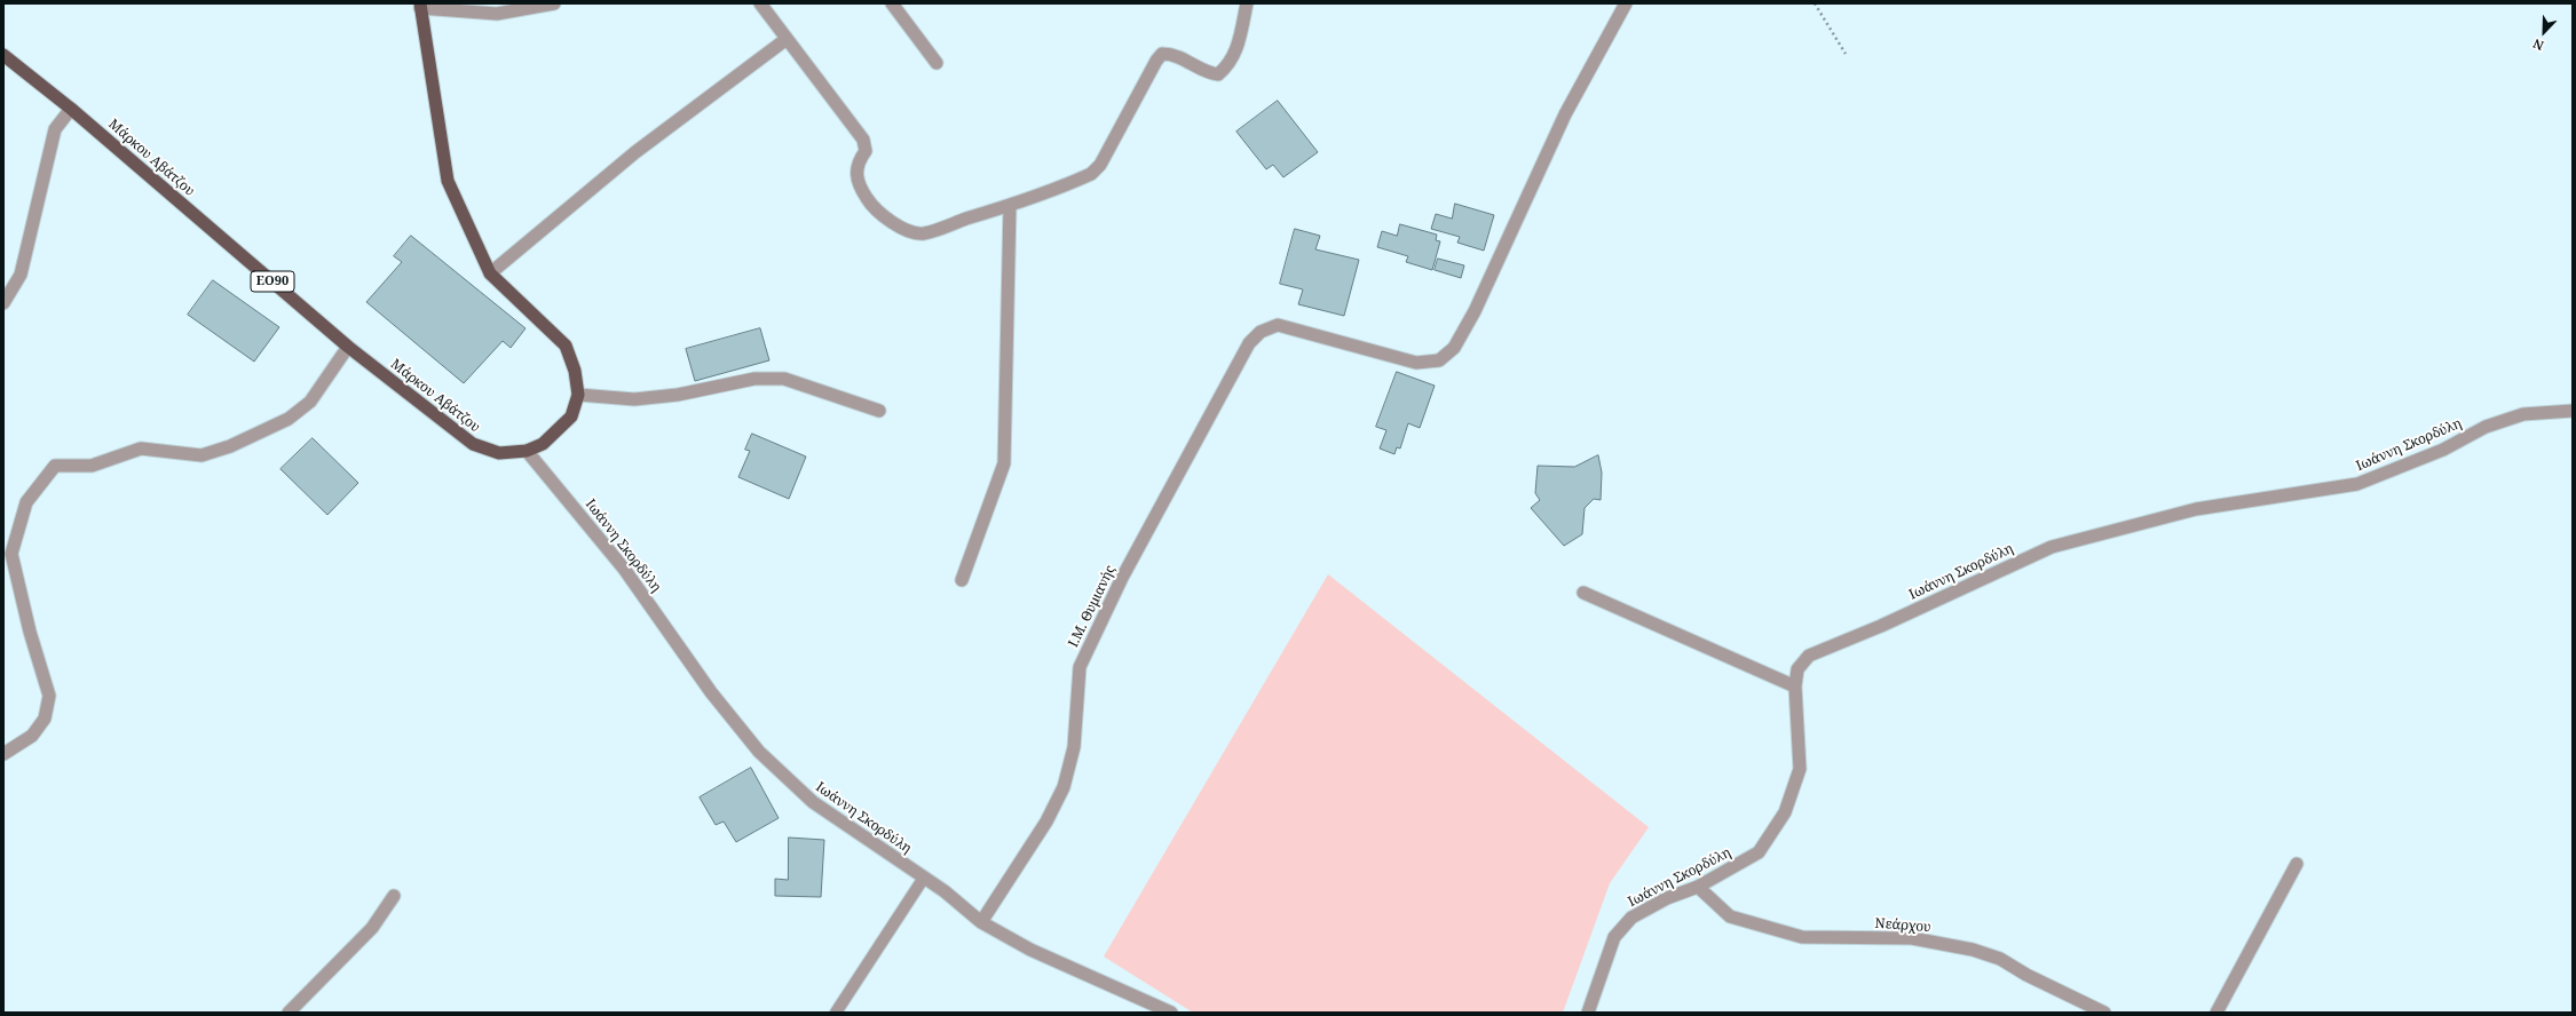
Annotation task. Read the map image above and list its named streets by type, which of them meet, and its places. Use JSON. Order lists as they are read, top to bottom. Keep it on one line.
{"streets":{"main road":["Μάρκου Αβάτζου","ΕΟ90"],"street":["Ιωάννη Σκορδύλη","Ι.Μ. Θυμιανής","Νεάρχου"]},"crossings":[["Μάρκου Αβάτζου","Ιωάννη Σκορδύλη"],["Ιωάννη Σκορδύλη","Ι.Μ. Θυμιανής"],["Ιωάννη Σκορδύλη","Νεάρχου"]],"north":"bottom left"}
